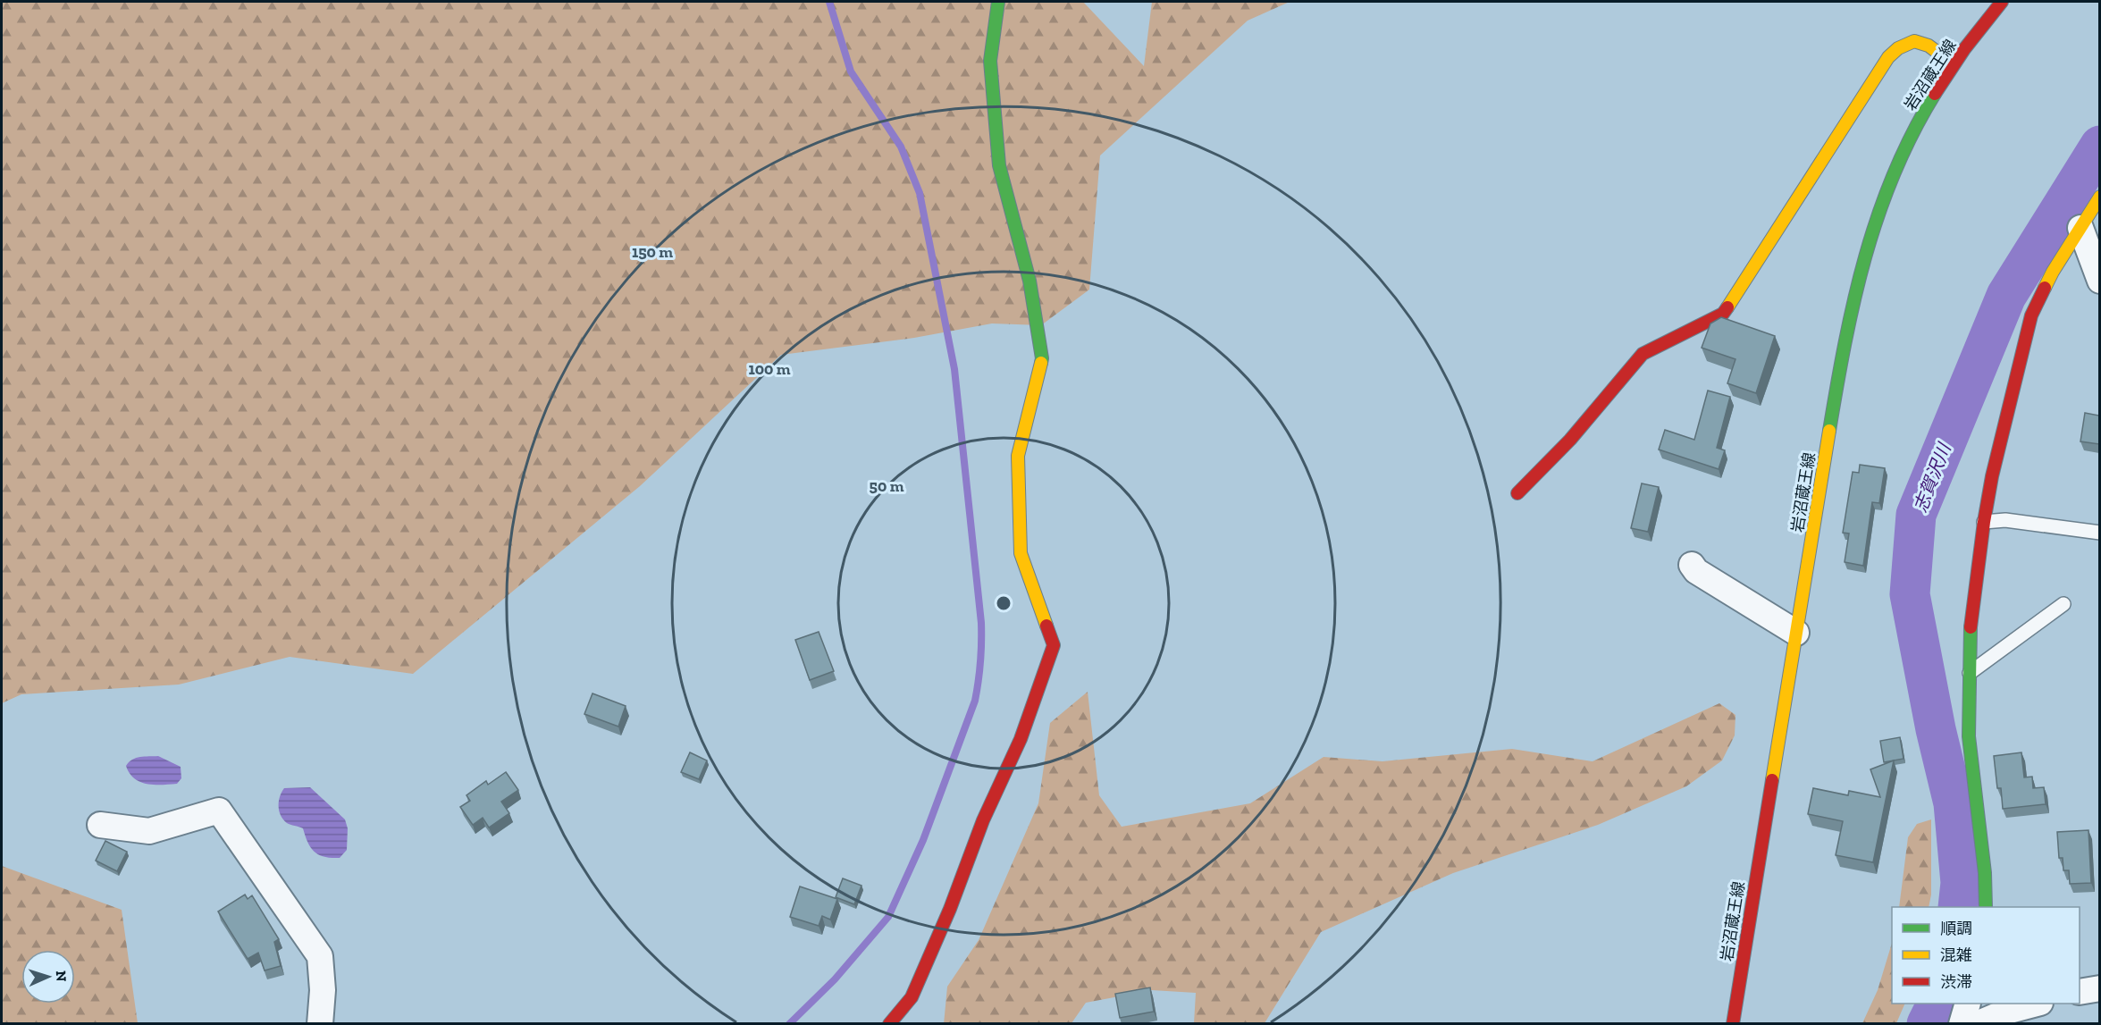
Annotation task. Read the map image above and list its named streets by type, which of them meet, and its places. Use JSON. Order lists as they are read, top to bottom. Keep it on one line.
{"streets":{"street":["岩沼蔵王線"]},"water":["志賀沢川"],"legend":["順調","混雑","渋滞"],"north":"right","rings":["150 m","100 m","50 m"]}
